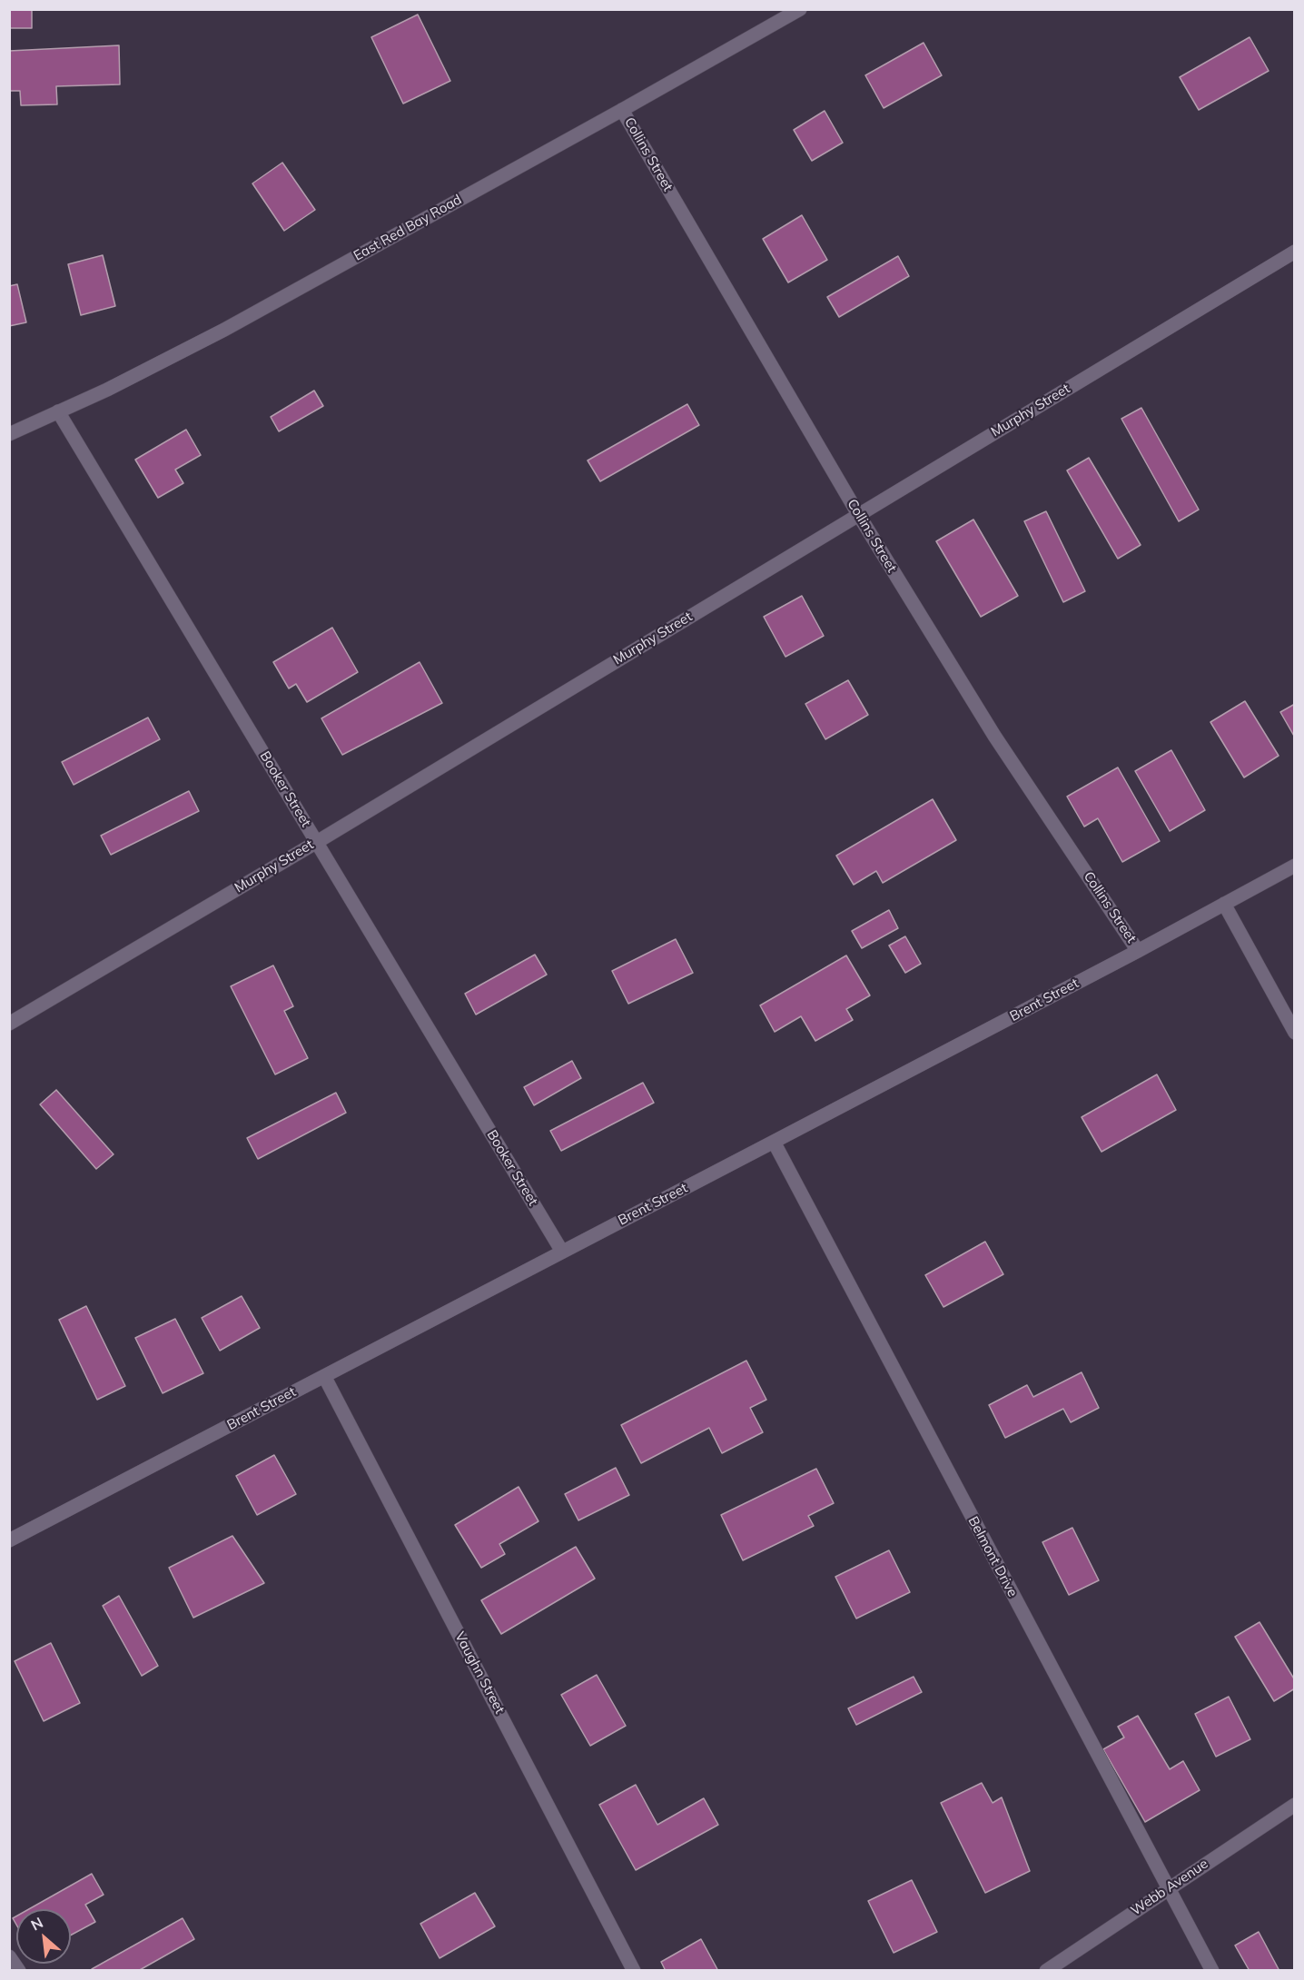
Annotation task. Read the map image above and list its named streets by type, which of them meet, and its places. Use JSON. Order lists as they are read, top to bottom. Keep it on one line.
{"streets":{"street":["Collins Street","East Red Bay Road","Murphy Street","Booker Street","Brent Street","Belmont Drive","Vaughn Street","Webb Avenue"]},"crossings":[["Collins Street","East Red Bay Road"],["Collins Street","Murphy Street"],["Collins Street","Brent Street"],["East Red Bay Road","Booker Street"],["Murphy Street","Booker Street"],["Booker Street","Brent Street"],["Brent Street","Belmont Drive"],["Brent Street","Vaughn Street"],["Belmont Drive","Webb Avenue"]],"north":"top left"}
